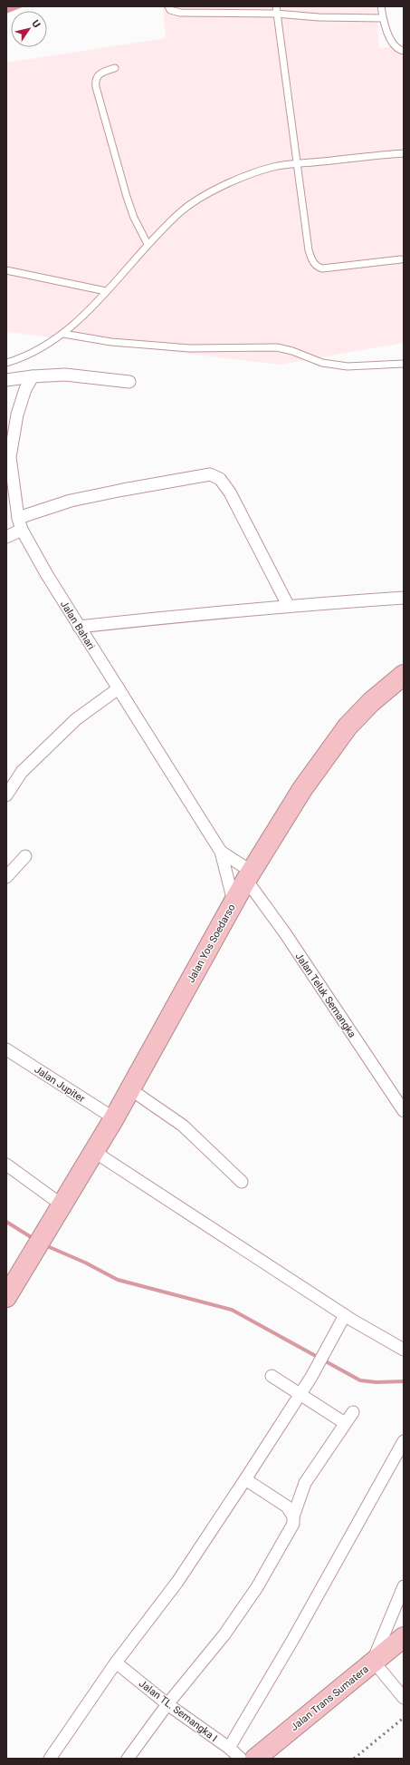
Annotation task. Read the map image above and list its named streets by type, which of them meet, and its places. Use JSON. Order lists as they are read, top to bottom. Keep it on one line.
{"streets":{"highway":["Jalan Yos Soedarso","Jalan Trans Sumatera"],"street":["Jalan Bahari","Jalan Teluk Semangka","Jalan Jupiter","Jalan TL. Semangka I"]},"crossings":[["Jalan Bahari","Jalan Yos Soedarso"],["Jalan Bahari","Jalan Teluk Semangka"],["Jalan Yos Soedarso","Jalan Teluk Semangka"],["Jalan Yos Soedarso","Jalan Jupiter"]],"north":"top right"}
